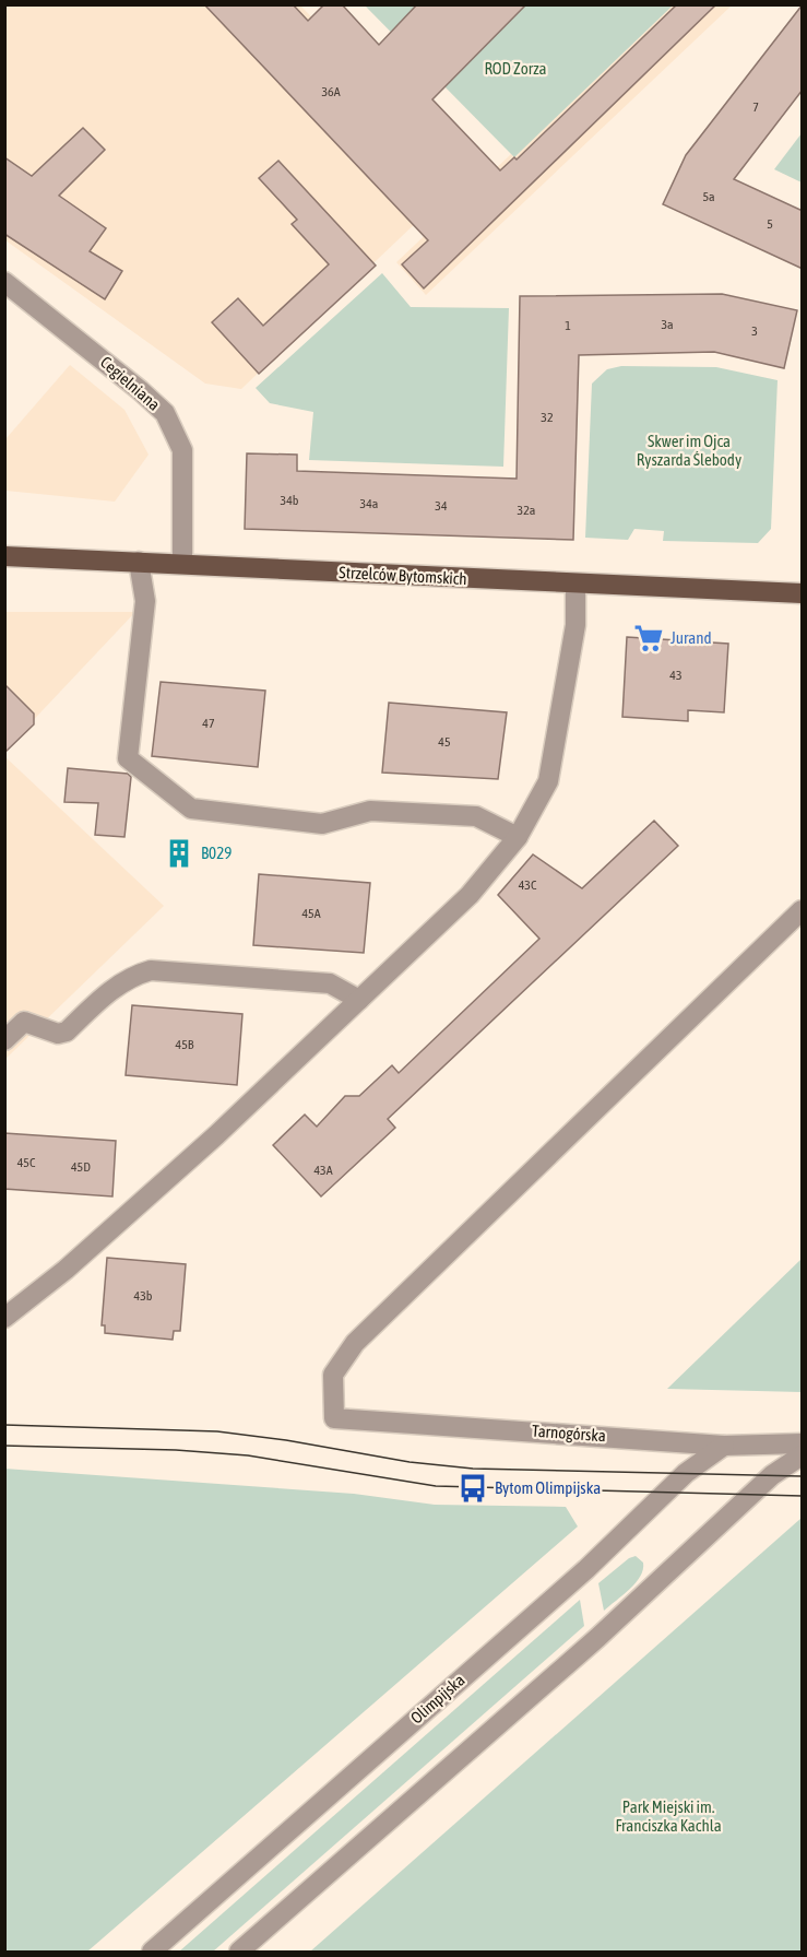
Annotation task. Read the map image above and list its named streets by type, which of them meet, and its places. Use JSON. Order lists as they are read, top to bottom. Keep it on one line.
{"streets":{"main road":["Strzelców Bytomskich"],"street":["Cegielniana","Tarnogórska","Olimpijska"]},"crossings":[["Cegielniana","Strzelców Bytomskich"],["Tarnogórska","Olimpijska"]],"parks":["ROD Zorza","Skwer im Ojca Ryszarda Ślebody","Park Miejski im. Franciszka Kachla"],"places":{"supermarket":["Jurand"],"building":["B029"],"bus stop":["Bytom Olimpijska"]},"house_numbers":["36A","7","5a","5","3a","1","3","32","34b","34a","34","32a","43","47","45","43C","45A","45B","45C","45D","43A","43b"]}
